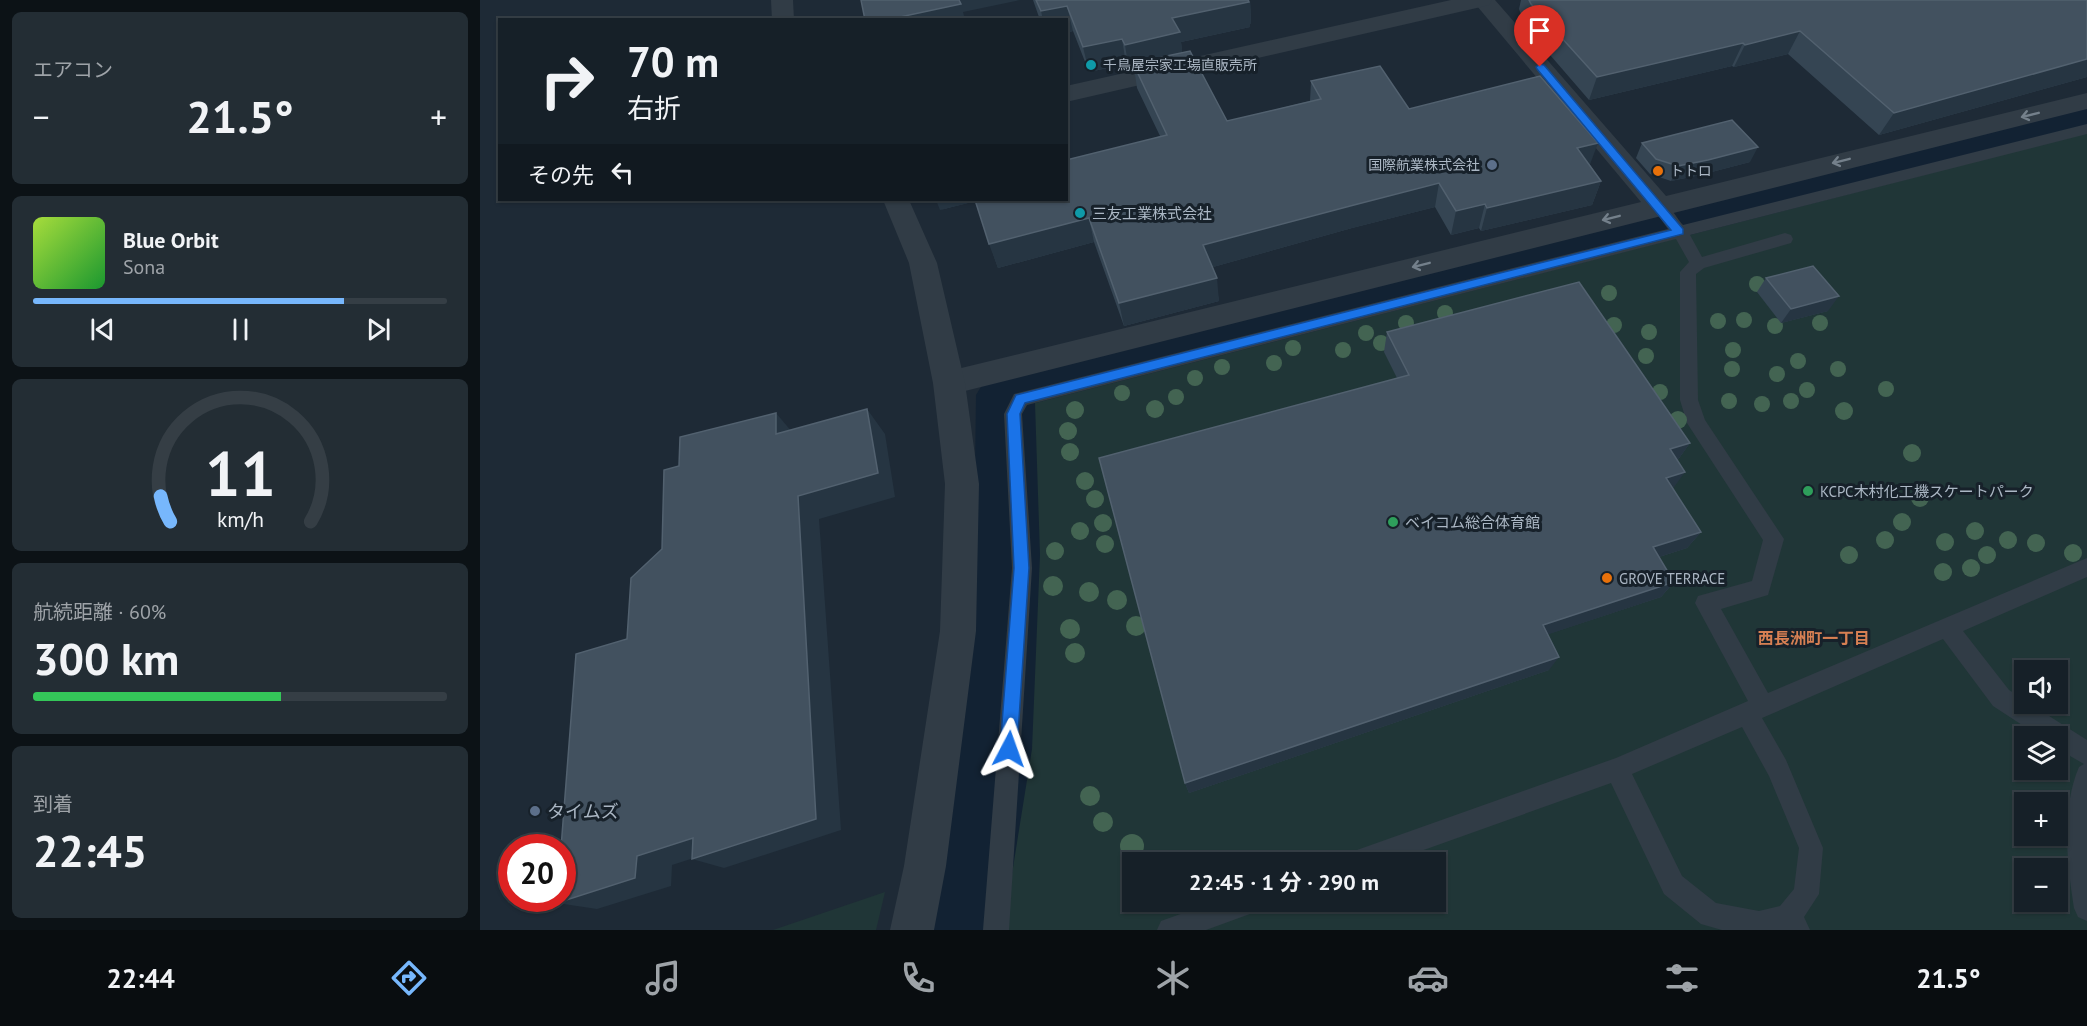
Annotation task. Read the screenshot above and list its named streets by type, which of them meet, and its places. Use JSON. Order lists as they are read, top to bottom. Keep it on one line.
{"districts":["西長洲町一丁目"],"places":["千鳥屋宗家工場直販売所","国際航業株式会社","トトロ","三友工業株式会社","KCPC木村化工機スケートパーク","ベイコム総合体育館","GROVE TERRACE","タイムズ"],"page":{"tile":["エアコン",["航続距離 · 60%","300 km"],["到着","22:45"]],"turn":["70 m","右折"],"heat":["−","21.5°","+"],"then":"その先","song":["Blue Orbit","Sona"],"map_buttons":["+","−"],"limit":"20","trip":"22:45 · 1 分 · 290 m","tabs":["22:44","21.5°"],"gauge":["11","km/h"]}}
